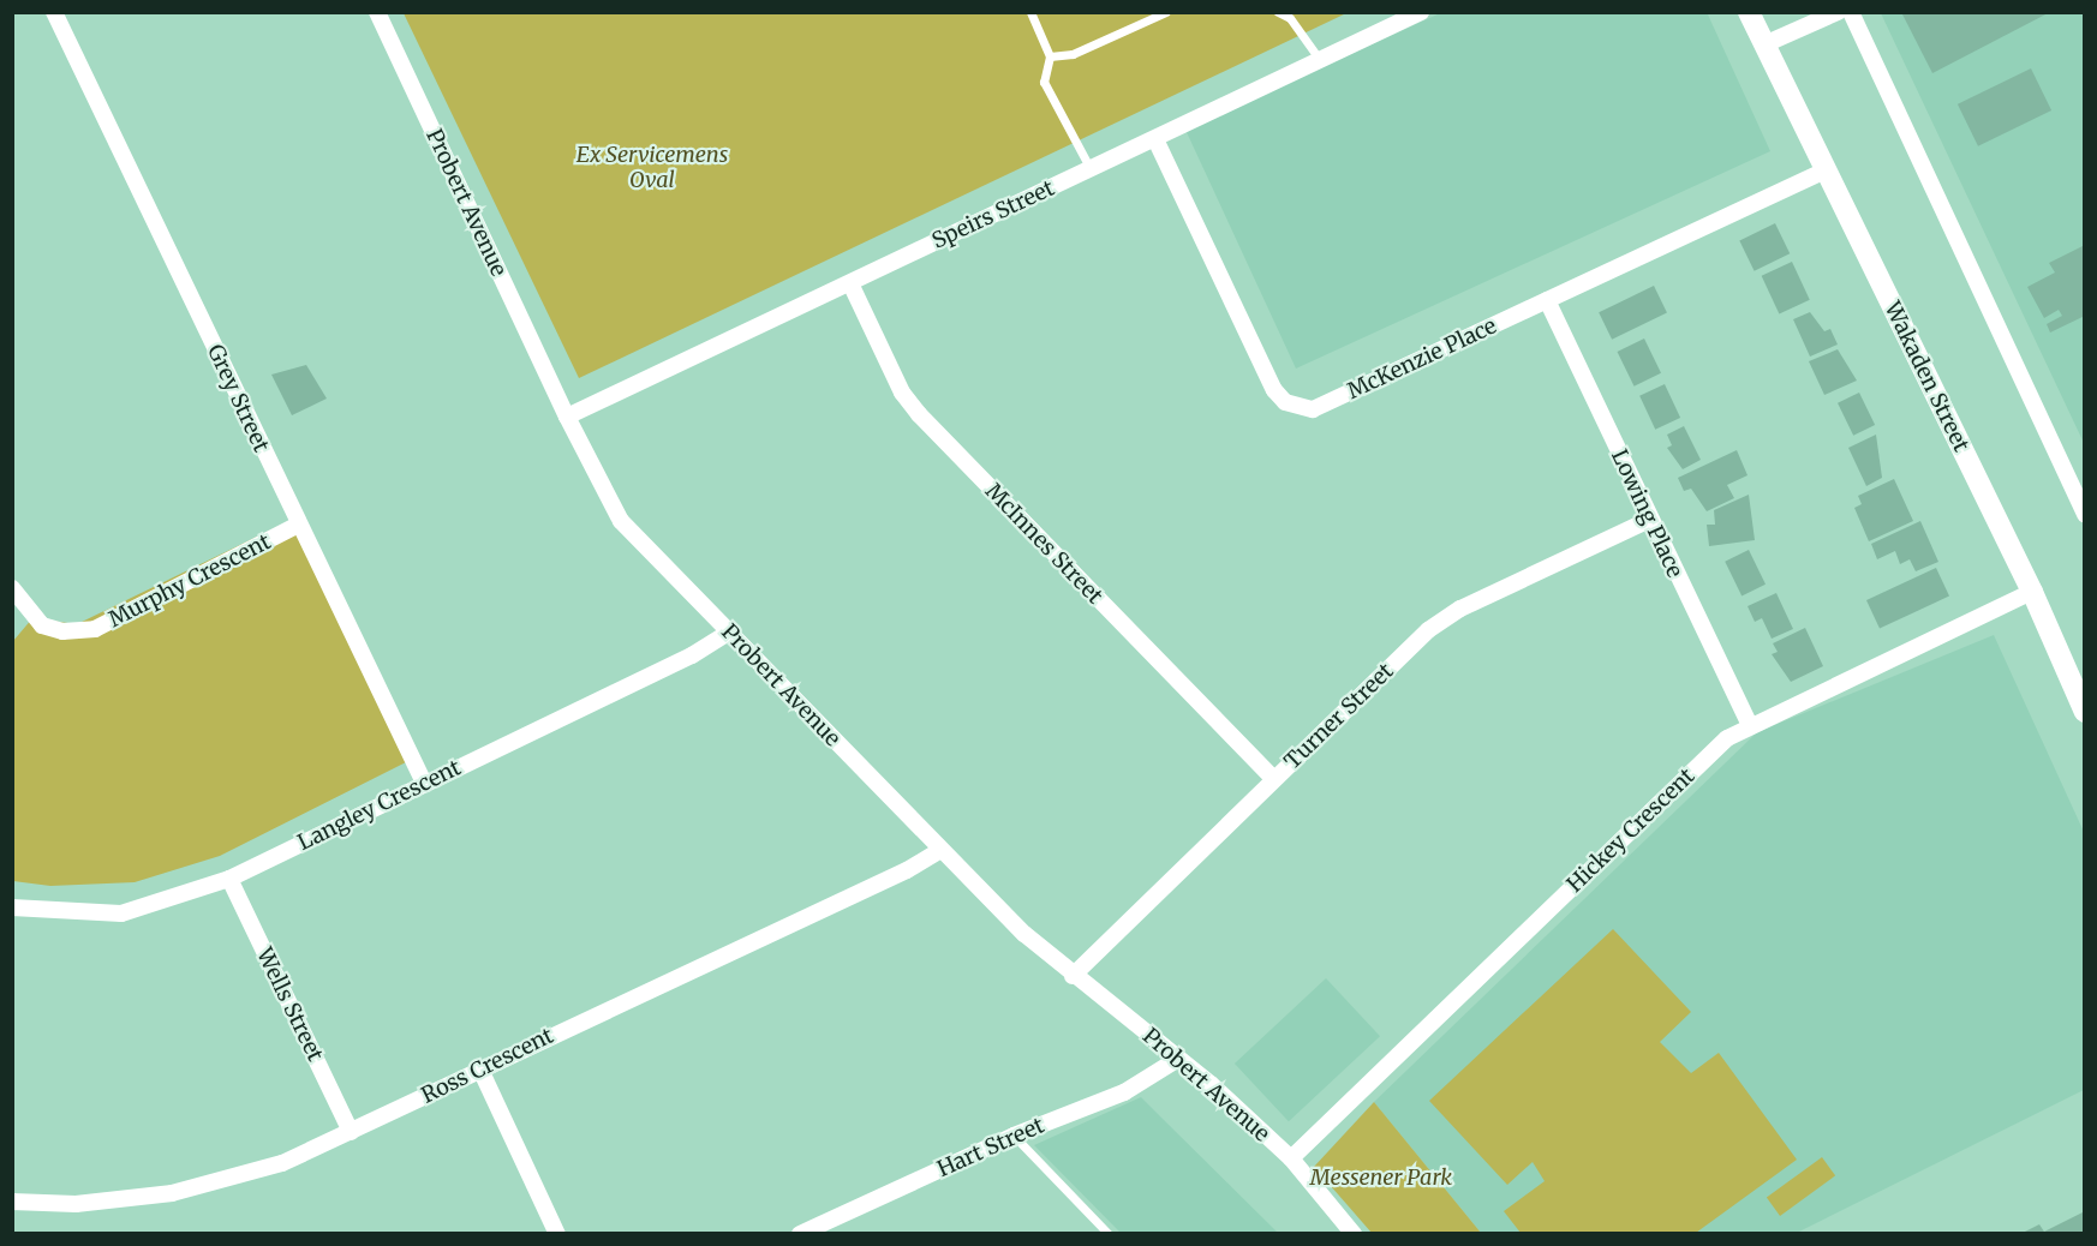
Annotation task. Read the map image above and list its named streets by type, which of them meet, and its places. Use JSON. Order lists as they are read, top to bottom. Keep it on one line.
{"streets":{"main road":["Wakaden Street"],"street":["Probert Avenue","Speirs Street","McKenzie Place","Grey Street","Lowing Place","McInnes Street","Murphy Crescent","Turner Street","Langley Crescent","Hickey Crescent","Wells Street","Ross Crescent","Hart Street"]},"crossings":[["Probert Avenue","Speirs Street"],["Probert Avenue","Turner Street"],["Probert Avenue","Langley Crescent"],["Probert Avenue","Hickey Crescent"],["Probert Avenue","Ross Crescent"],["Probert Avenue","Hart Street"],["Speirs Street","McKenzie Place"],["Speirs Street","McInnes Street"],["McKenzie Place","Wakaden Street"],["McKenzie Place","Lowing Place"],["Wakaden Street","Hickey Crescent"],["Grey Street","Murphy Crescent"],["Grey Street","Langley Crescent"],["Lowing Place","Turner Street"],["Lowing Place","Hickey Crescent"],["McInnes Street","Turner Street"],["Langley Crescent","Wells Street"],["Wells Street","Ross Crescent"]],"parks":["Ex Servicemens Oval","Messener Park"]}
